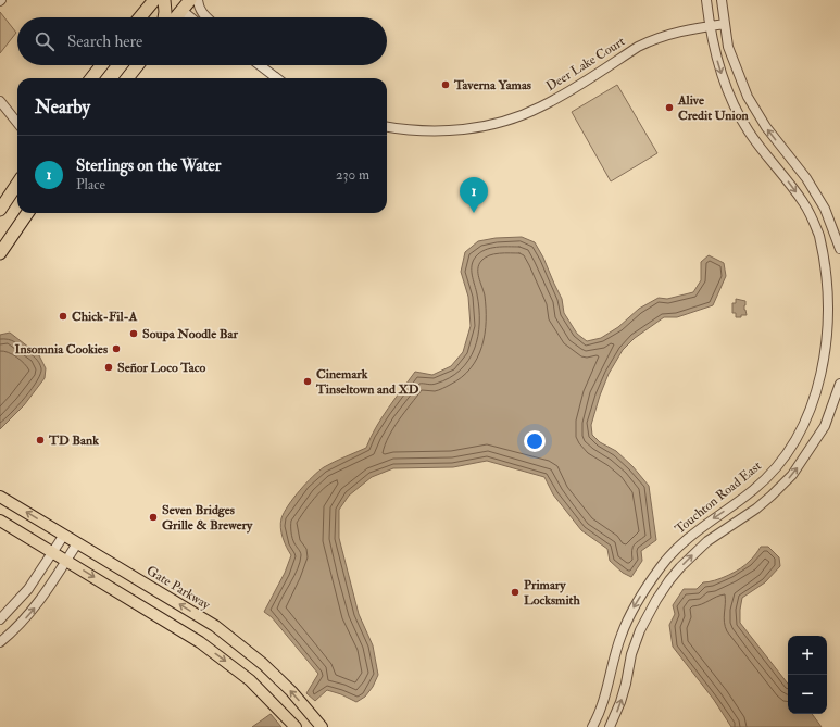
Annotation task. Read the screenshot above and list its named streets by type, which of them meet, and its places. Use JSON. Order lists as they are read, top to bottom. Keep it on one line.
{"streets":{"main road":["Gate Parkway"],"street":["Deer Lake Court","Touchton Road East"]},"crossings":[["Deer Lake Court","Touchton Road East"]],"places":["Taverna Yamas","Alive Credit Union","Chick-Fil-A","Soupa Noodle Bar","Insomnia Cookies","Señor Loco Taco","Cinemark Tinseltown and XD","TD Bank","Seven Bridges Grille & Brewery","Primary Locksmith"],"page":{"search":"Search here","heading":"Nearby","list":[{"mark":"1","name":"Sterlings on the Water","note":"Place","value":"230 m"}],"pins":"1","map_buttons":["+","−"]}}
